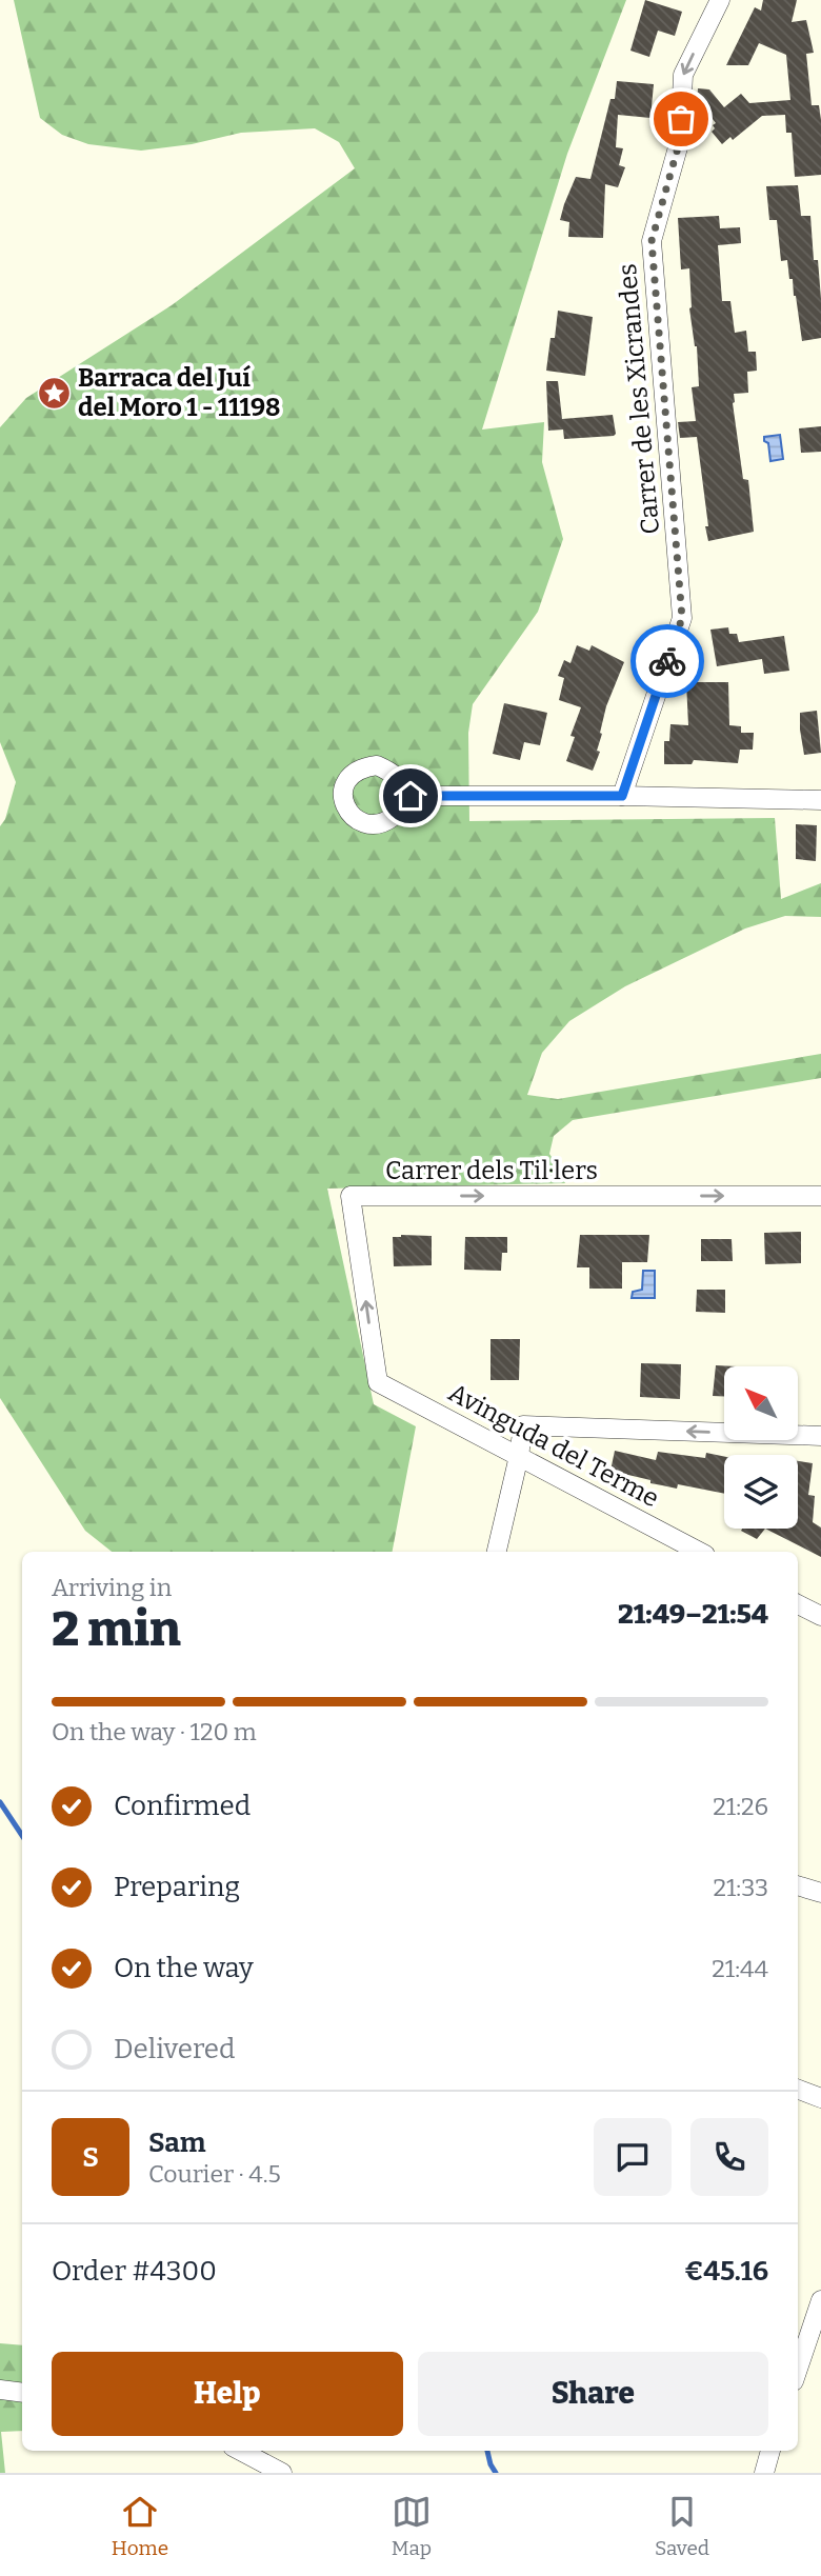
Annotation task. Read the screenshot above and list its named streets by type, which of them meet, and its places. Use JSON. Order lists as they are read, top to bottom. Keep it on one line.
{"streets":{"street":["Carrer de les Xicrandes","Carrer dels Til·lers","Avinguda del Terme"]},"crossings":[["Carrer dels Til·lers","Avinguda del Terme"]],"one_way":["Carrer de les Xicrandes"],"places":{"place":["Barraca del Juí del Moro 1 - 11198"]},"north":"top left","page":{"heading":["2 min","Arriving in","21:49–21:54"],"panel":["Sam","Courier · 4.5","Order #4300","€45.16"],"bar":"On the way · 120 m","list":[["Confirmed","21:26"],["Preparing","21:33"],["On the way","21:44"],"Delivered"],"round":"S","buttons":["Help","Share"],"tabs":["Home","Map","Saved"]}}
